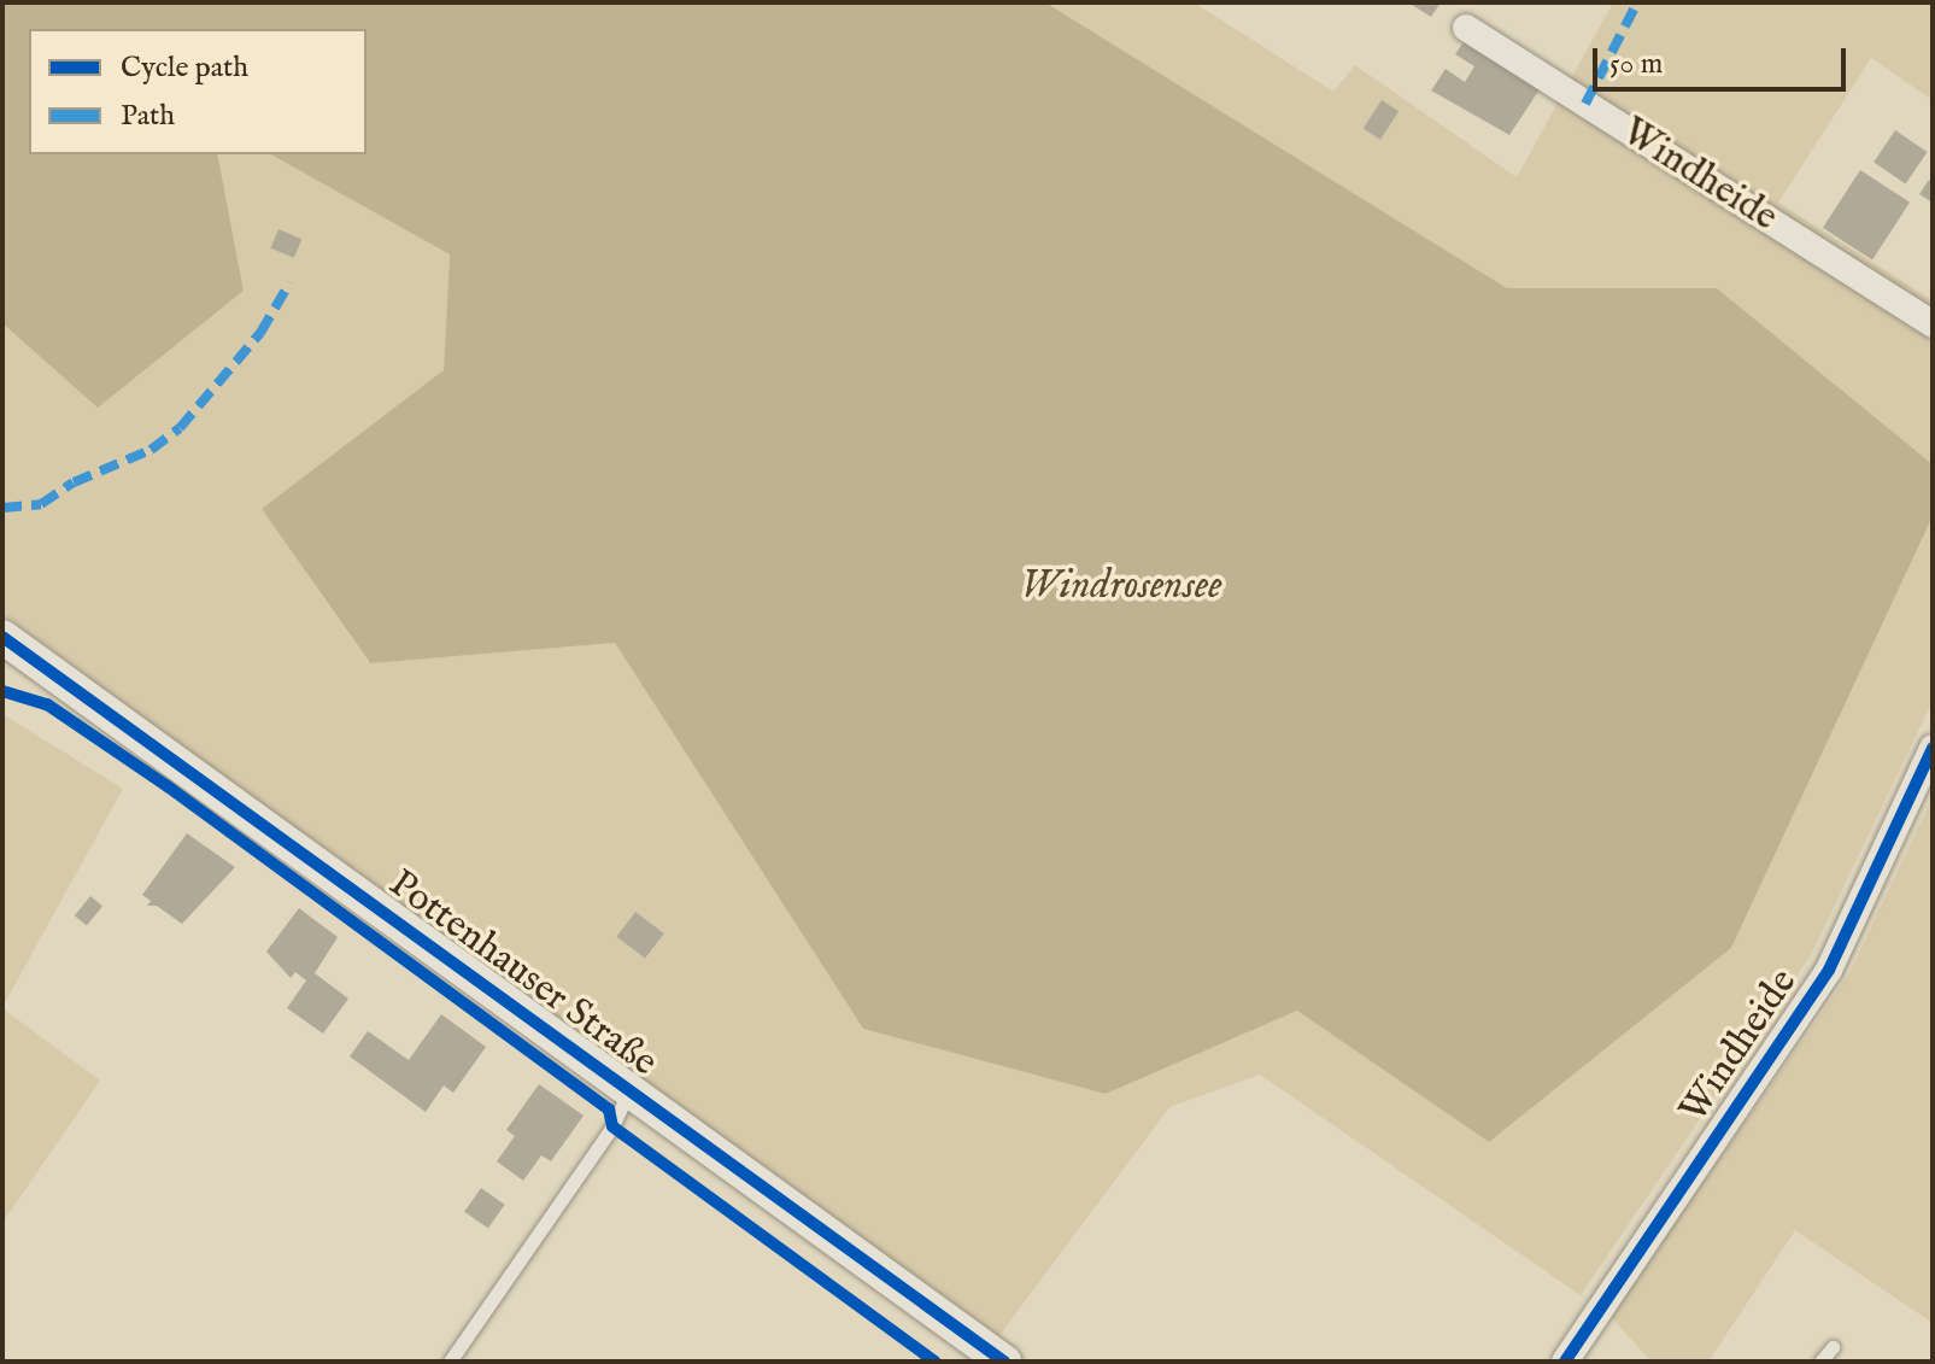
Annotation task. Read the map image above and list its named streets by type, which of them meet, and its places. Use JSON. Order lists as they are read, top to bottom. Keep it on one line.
{"streets":{"street":["Windheide","Pottenhauser Straße"]},"water":["Windrosensee"],"legend":["Cycle path","Path"],"scale_bar":"50 m"}
